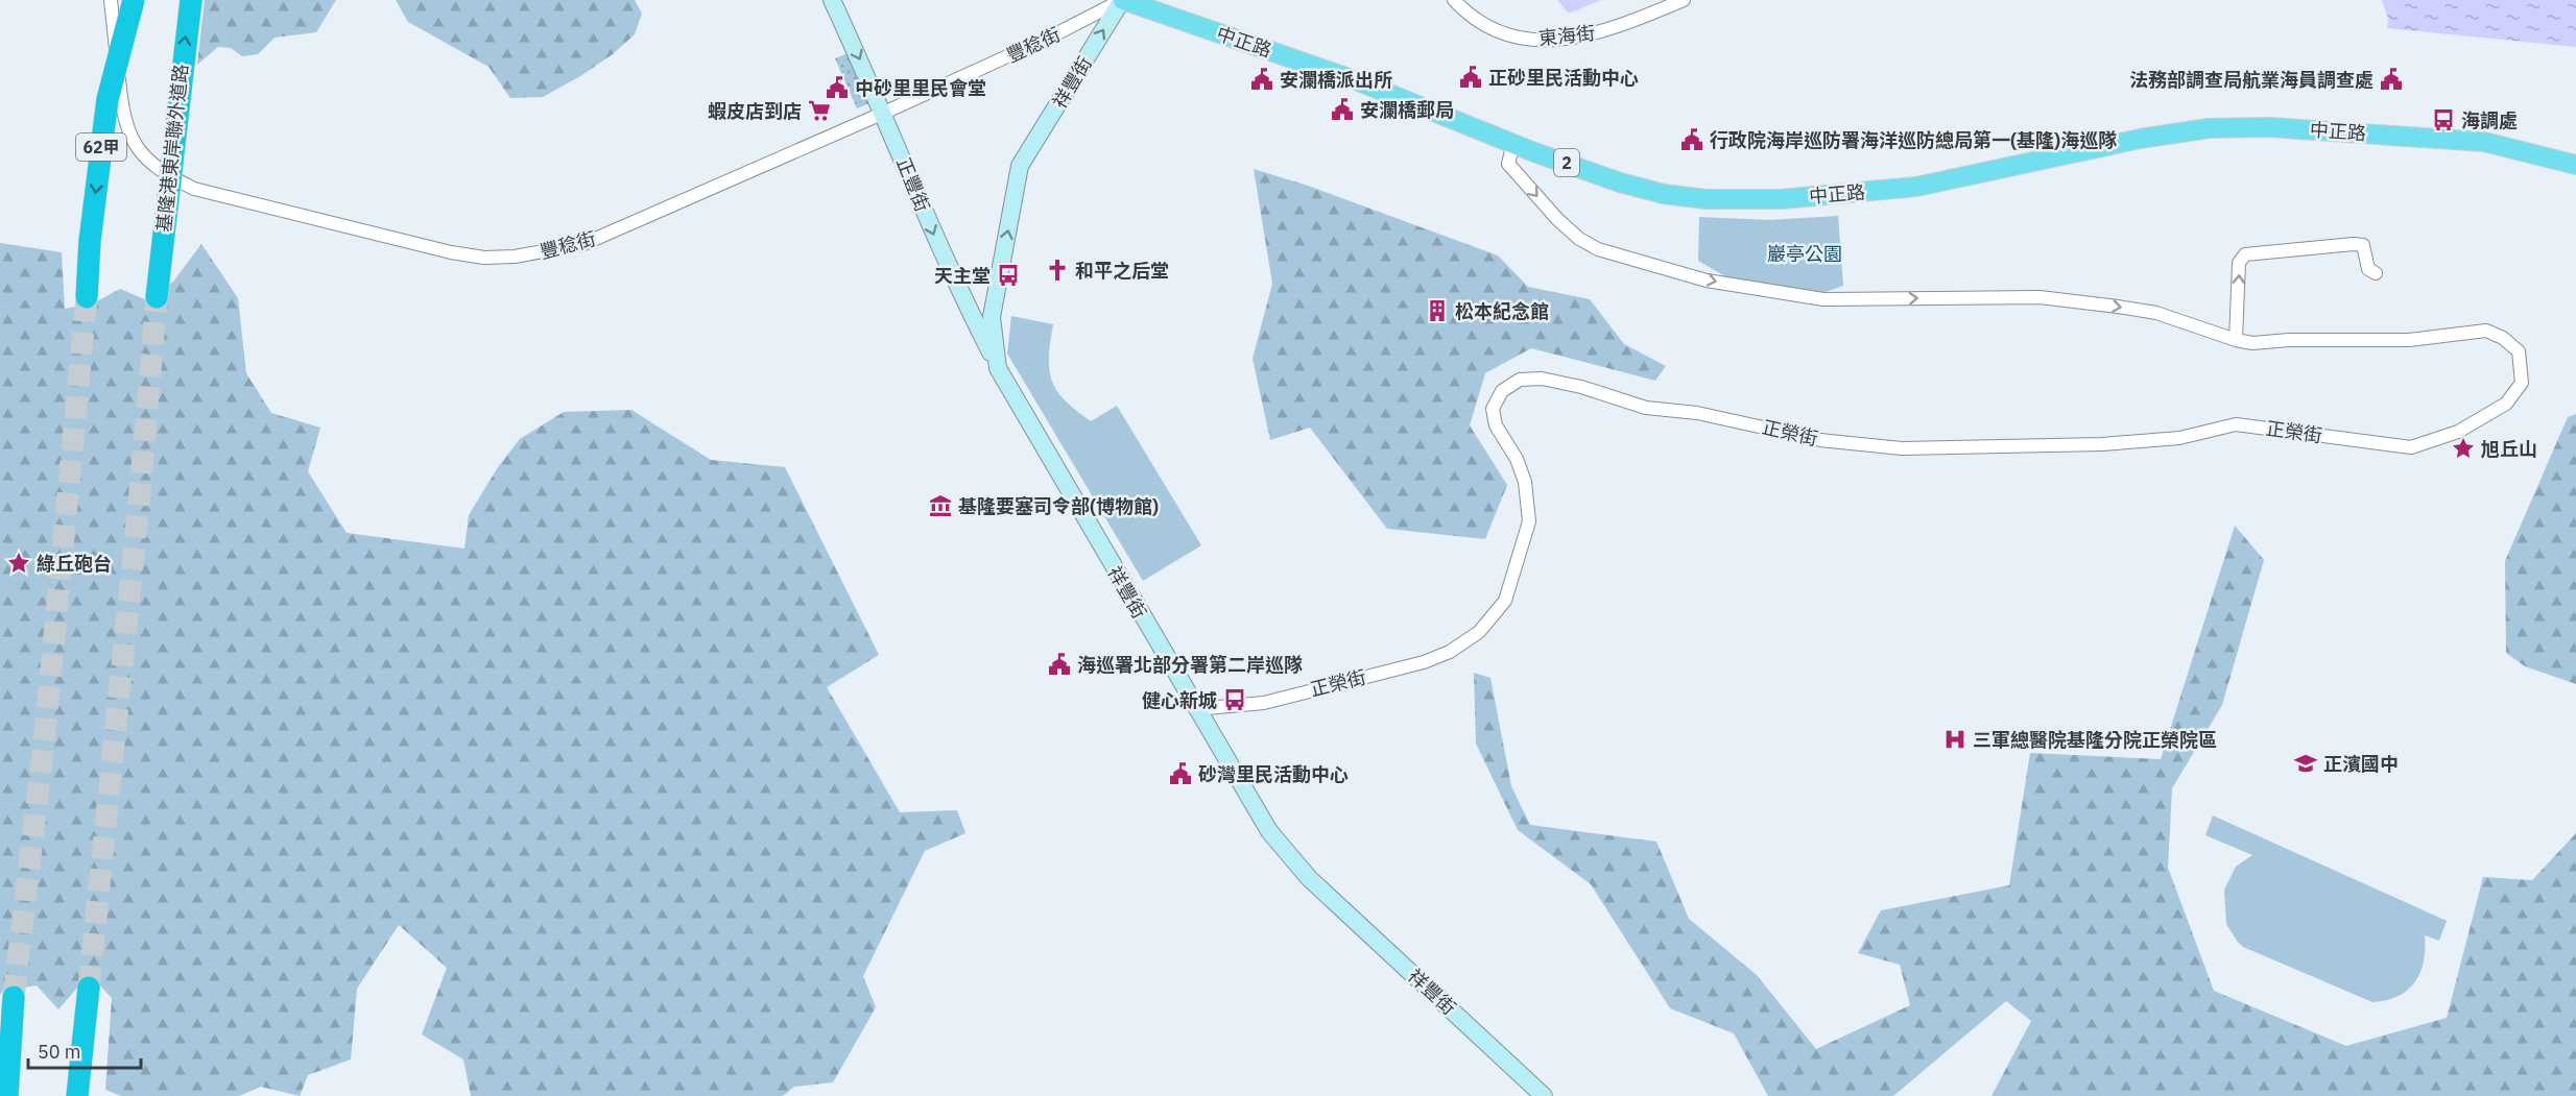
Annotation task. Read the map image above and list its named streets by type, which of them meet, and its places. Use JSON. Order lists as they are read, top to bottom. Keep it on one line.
{"streets":{"highway":["62甲","基隆港東岸聯外道路"],"main road":["中正路","2"],"street":["東海街","豐稔街","祥豐街","正豐街","正榮街"]},"crossings":[["中正路","豐稔街"],["中正路","祥豐街"],["中正路","正榮街"],["豐稔街","祥豐街"],["豐稔街","正豐街"],["祥豐街","正豐街"],["祥豐街","正榮街"]],"one_way":["正豐街"],"parks":["巖亭公園"],"places":{"public building":["正砂里民活動中心","安瀾橋派出所","法務部調查局航業海員調查處","中砂里里民會堂","安瀾橋郵局","行政院海岸巡防署海洋巡防總局第一(基隆)海巡隊","海巡署北部分署第二岸巡隊","砂灣里民活動中心"],"supermarket":["蝦皮店到店"],"bus stop":["海調處","天主堂","健心新城"],"church":["和平之后堂"],"building":["松本紀念館"],"place":["旭丘山","綠丘砲台"],"museum":["基隆要塞司令部(博物館)"],"hospital":["三軍總醫院基隆分院正榮院區"],"school or university":["正濱國中"]},"scale_bar":"50 m"}
